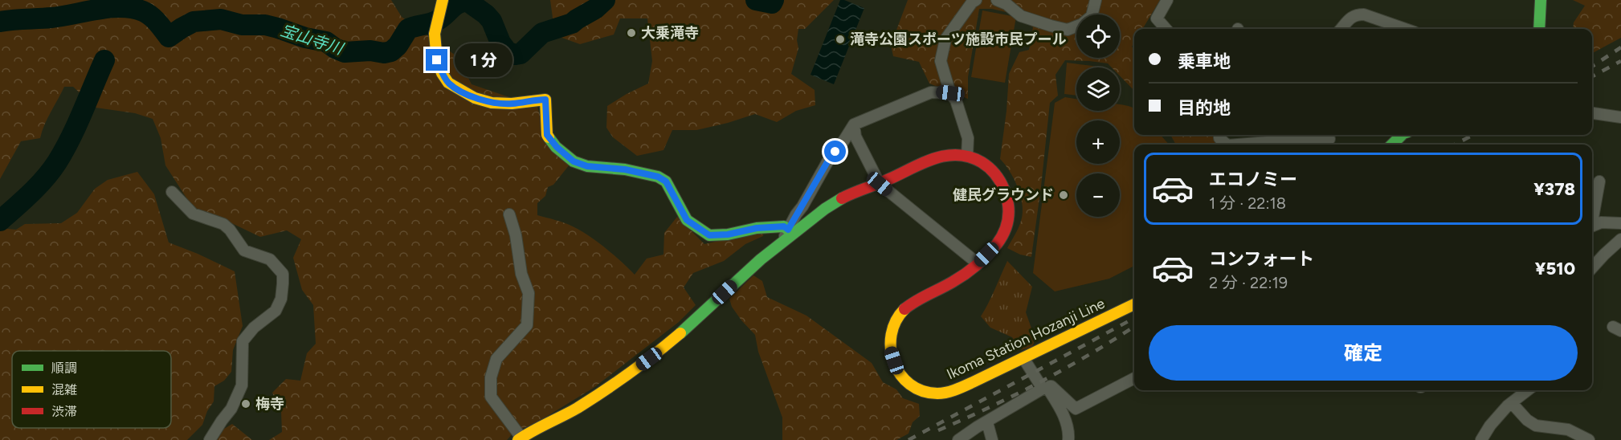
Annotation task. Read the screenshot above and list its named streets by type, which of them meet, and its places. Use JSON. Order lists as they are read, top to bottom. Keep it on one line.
{"streets":{"main road":["Ikoma Station Hozanji Line"]},"water":["宝山寺川"],"places":["大乗滝寺","滝寺公園スポーツ施設市民プール","健民グラウンド","梅寺"],"legend":["順調","混雑","渋滞"],"page":{"map_buttons":["+","−"],"banner":["乗車地","目的地"],"bubble":"1 分","list":[{"name":"エコノミー","note":"1 分 · 22:18","value":"¥378"},{"name":"コンフォート","note":"2 分 · 22:19","value":"¥510"}],"buttons":"確定"}}
